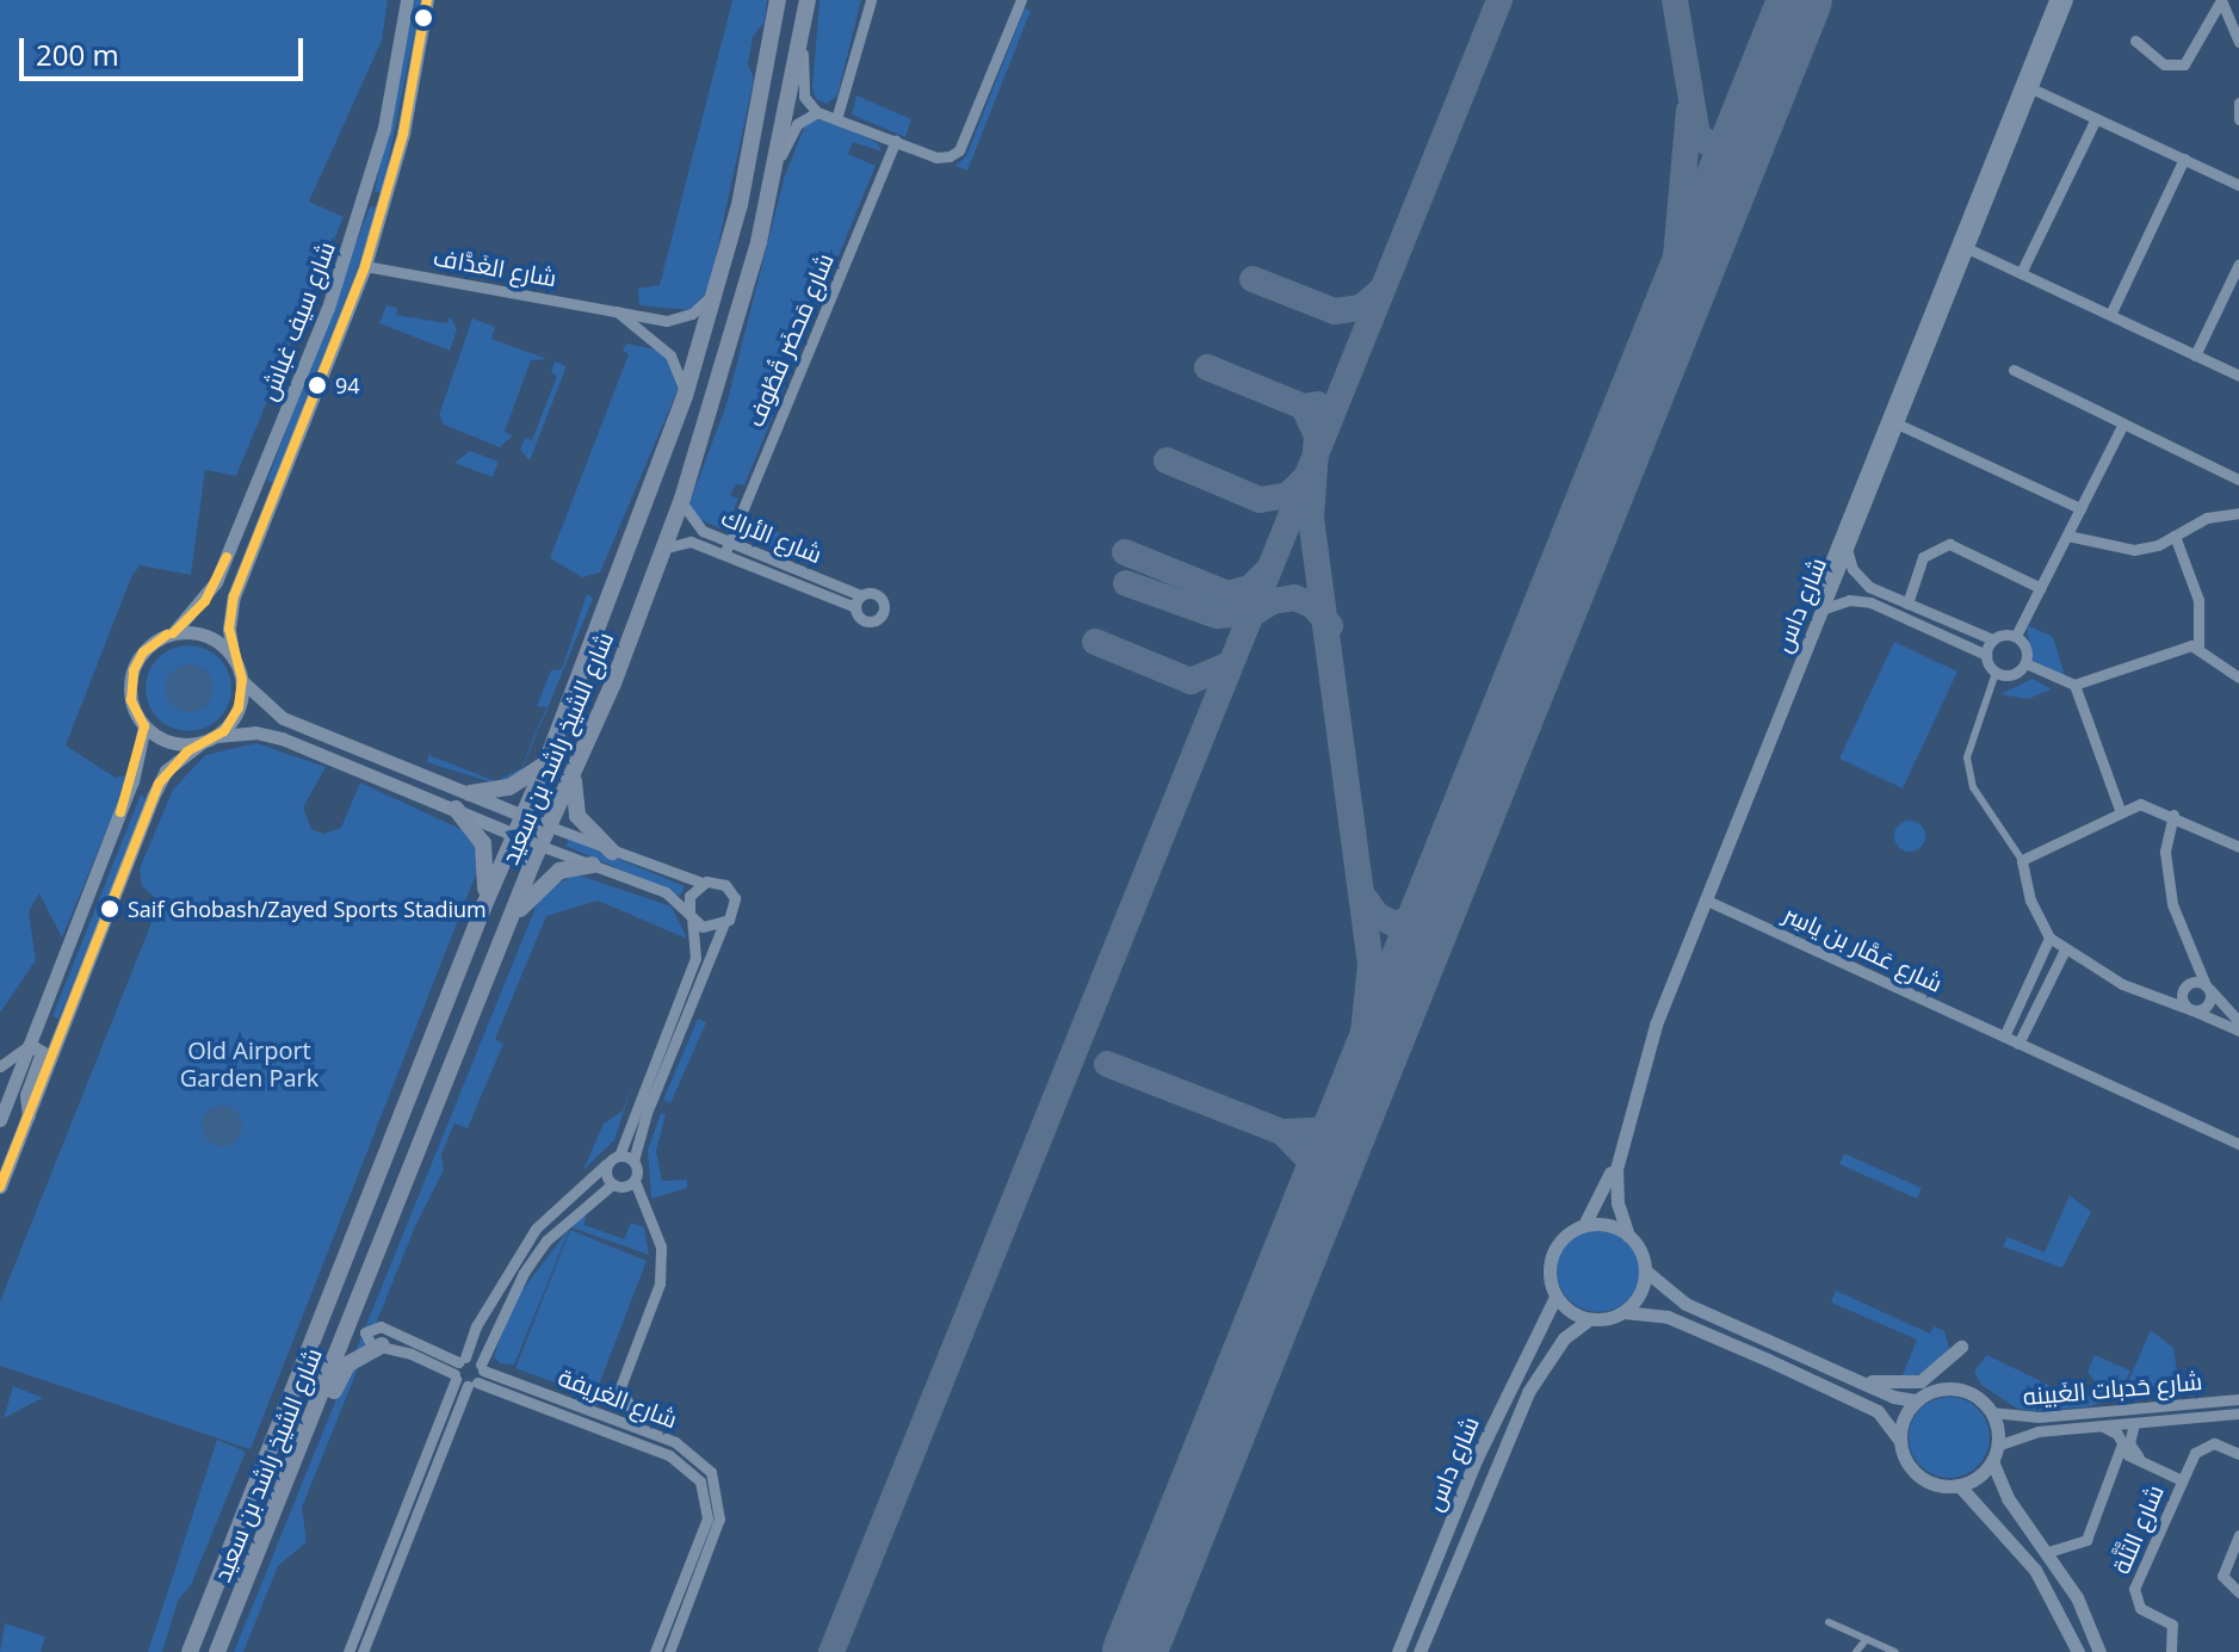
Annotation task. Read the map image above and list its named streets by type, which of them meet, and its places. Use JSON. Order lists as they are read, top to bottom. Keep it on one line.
{"streets":{"main road":["شارع الشيخ راشد بن سعيد"],"street":["شارع الغَدَّاف","شارع سيف غباش","شارع مَحضَر قُطُوف","شارع الأراك","شارع داس","شارع عَمَّار بن ياسِر","شارع حَدبات الغَبينه","شارع الغريفة","شارع التَّلَّة"]},"crossings":[["شارع الغَدَّاف","شارع سيف غباش"],["شارع الغَدَّاف","شارع الشيخ راشد بن سعيد"],["شارع مَحضَر قُطُوف","شارع الأراك"],["شارع الأراك","شارع الشيخ راشد بن سعيد"],["شارع داس","شارع عَمَّار بن ياسِر"]],"parks":["Old Airport Garden Park"],"places":["94","Saif Ghobash/Zayed Sports Stadium"],"scale_bar":"200 m"}
